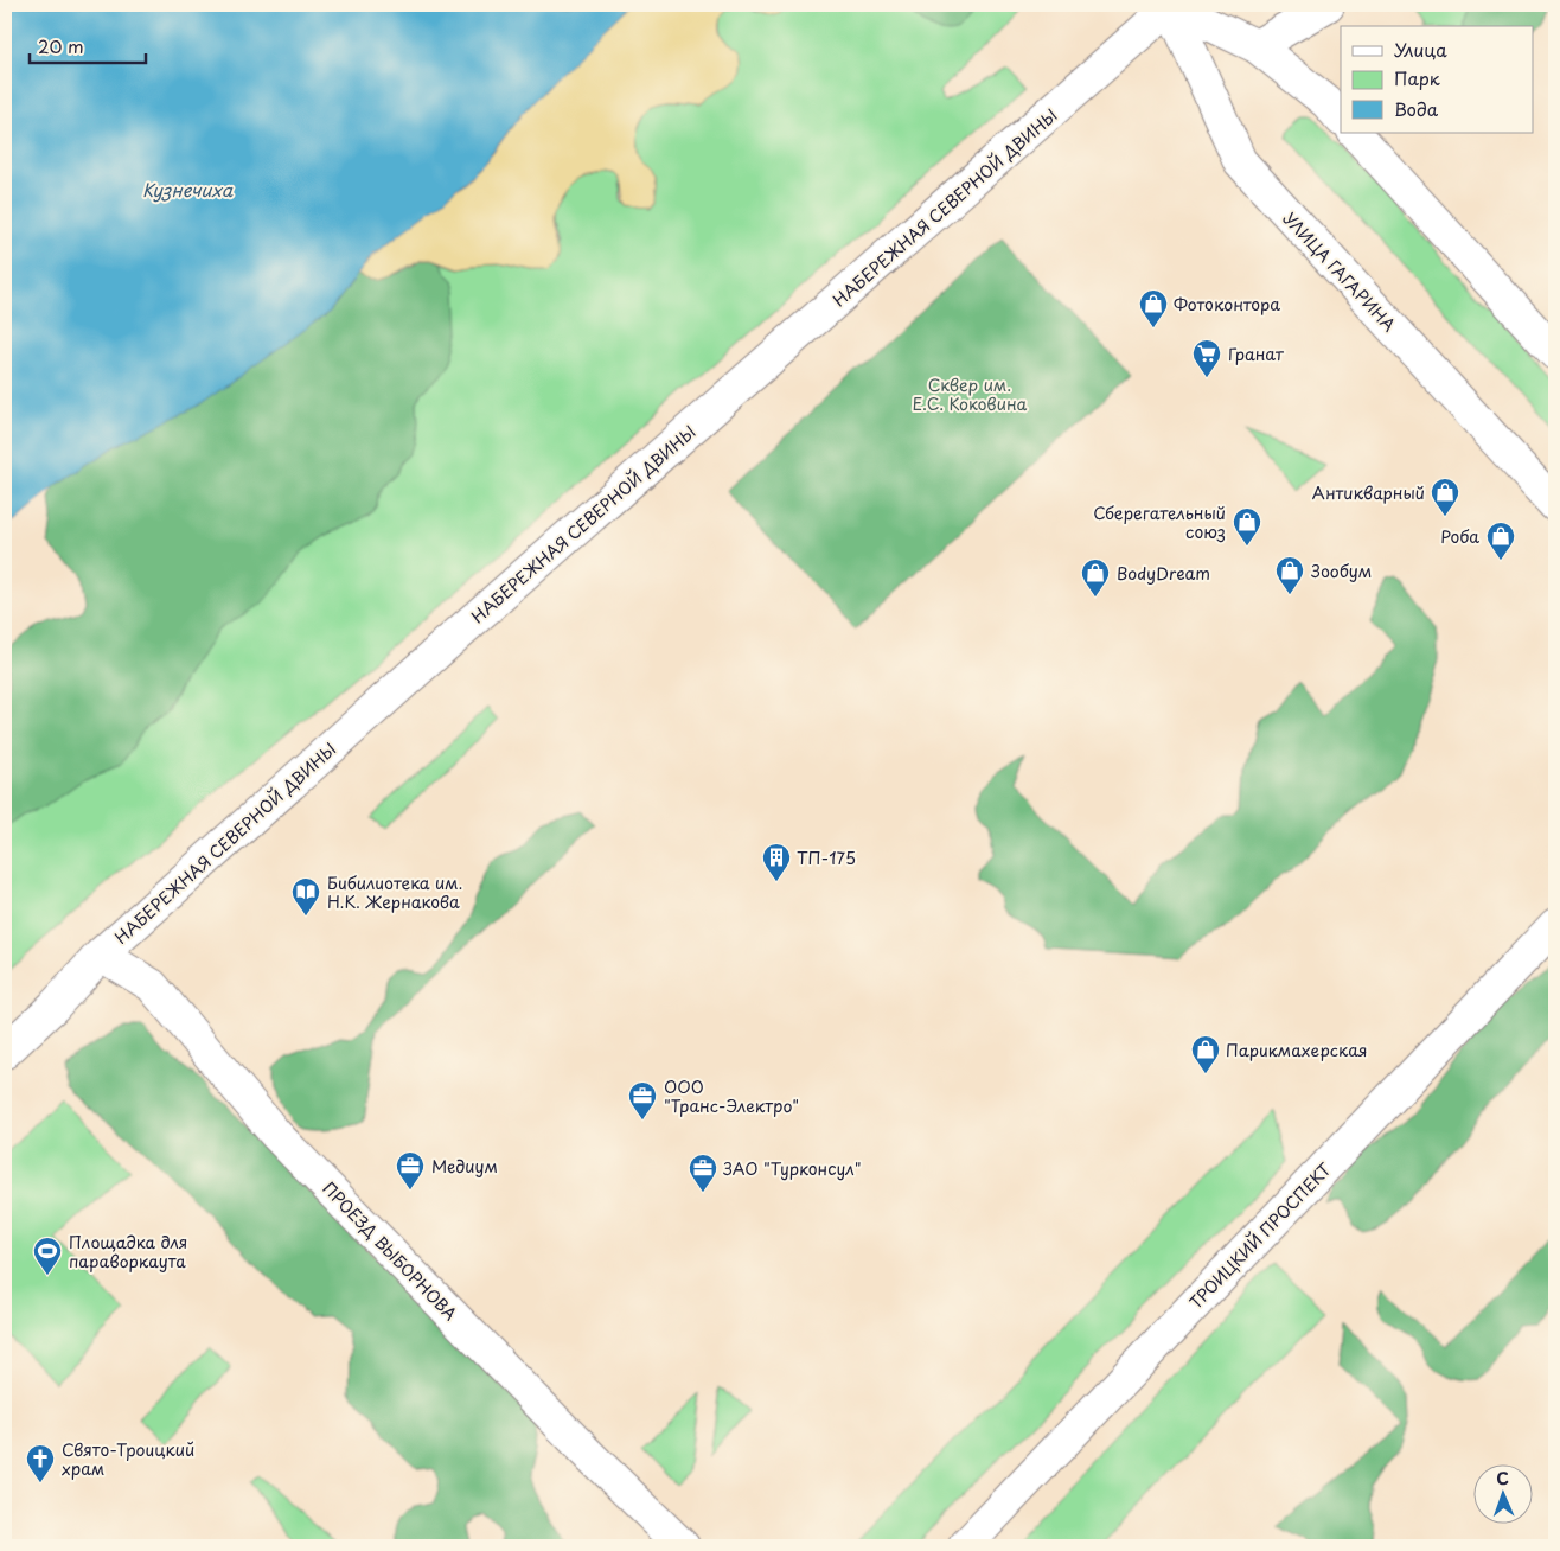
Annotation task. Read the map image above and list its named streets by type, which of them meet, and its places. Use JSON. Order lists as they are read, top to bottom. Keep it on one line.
{"streets":{"street":["НАБЕРЕЖНАЯ СЕВЕРНОЙ ДВИНЫ","УЛИЦА ГАГАРИНА","ТРОИЦКИЙ ПРОСПЕКТ","ПРОЕЗД ВЫБОРНОВА"]},"crossings":[["НАБЕРЕЖНАЯ СЕВЕРНОЙ ДВИНЫ","УЛИЦА ГАГАРИНА"],["НАБЕРЕЖНАЯ СЕВЕРНОЙ ДВИНЫ","ПРОЕЗД ВЫБОРНОВА"]],"water":["Кузнечиха"],"parks":["Сквер им. Е.С. Коковина"],"places":{"shop":["Фотоконтора","Антикварный","Сберегательный союз","Роба","Зообум","BodyDream","Парикмахерская"],"supermarket":["Гранат"],"building":["ТП-175"],"library":["Бибилиотека им. Н.К. Жернакова"],"office":["ООО \"Транс-Электро\"","Медиум","ЗАО \"Турконсул\""],"sports":["Площадка для параворкаута"],"church":["Свято-Троицкий храм"]},"legend":["Улица","Парк","Вода"],"scale_bar":"20 m","north":"top"}
